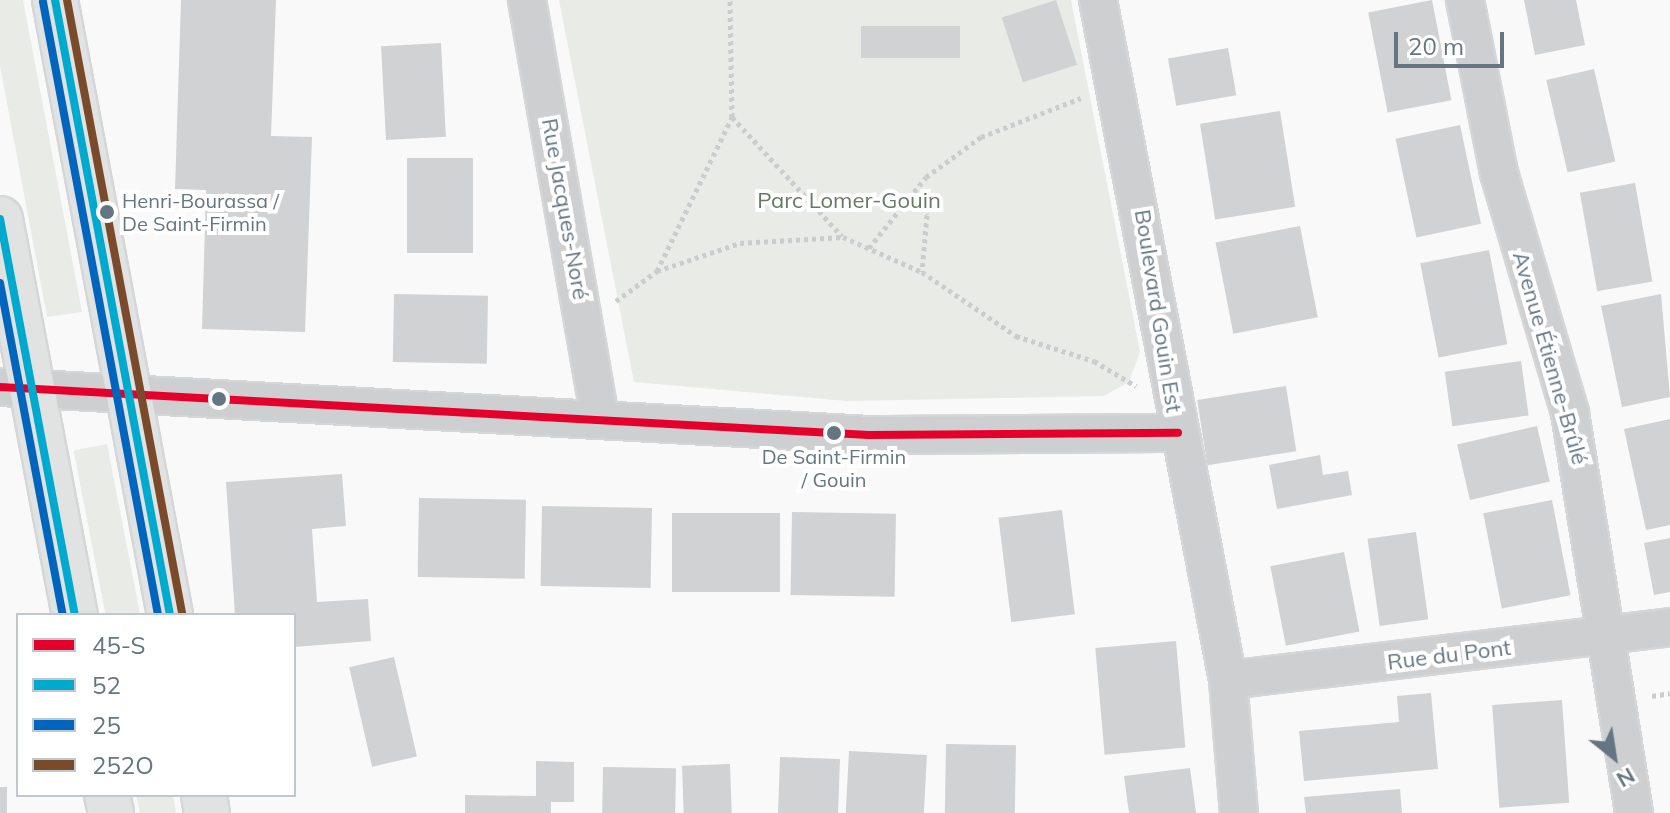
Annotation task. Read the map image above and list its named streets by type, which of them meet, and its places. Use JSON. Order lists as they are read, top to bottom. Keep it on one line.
{"streets":{"street":["Rue Jacques-Noré","Boulevard Gouin Est","Avenue Étienne-Brûlé","Rue du Pont"]},"crossings":[["Boulevard Gouin Est","Rue du Pont"],["Avenue Étienne-Brûlé","Rue du Pont"]],"parks":["Parc Lomer-Gouin"],"places":["Henri-Bourassa / De Saint-Firmin","De Saint-Firmin / Gouin"],"lines":["transit line 52","transit line 252O","transit line 25","transit line 45-S"],"legend":["45-S","52","25","252O"],"scale_bar":"20 m","north":"bottom right"}
